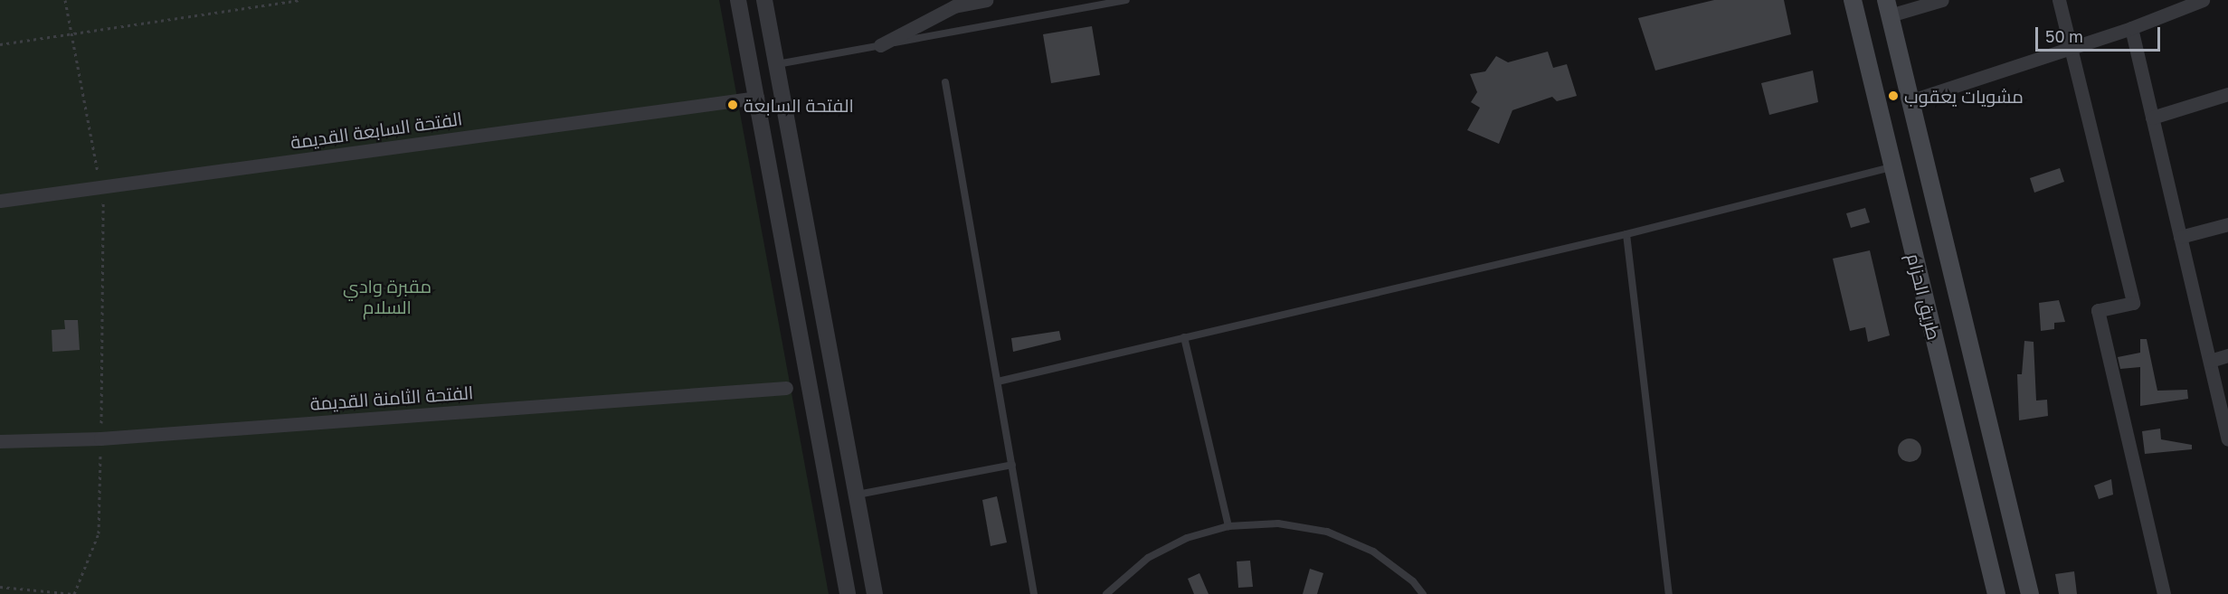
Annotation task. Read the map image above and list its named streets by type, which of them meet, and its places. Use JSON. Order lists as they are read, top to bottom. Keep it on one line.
{"streets":{"main road":["طريق الحزام"],"street":["الفتحة السابعة القديمة","الفتحة الثامنة القديمة"]},"parks":["مقبرة وادي السلام"],"places":["مشويات يعقوب","الفتحة السابعة"],"scale_bar":"50 m"}
